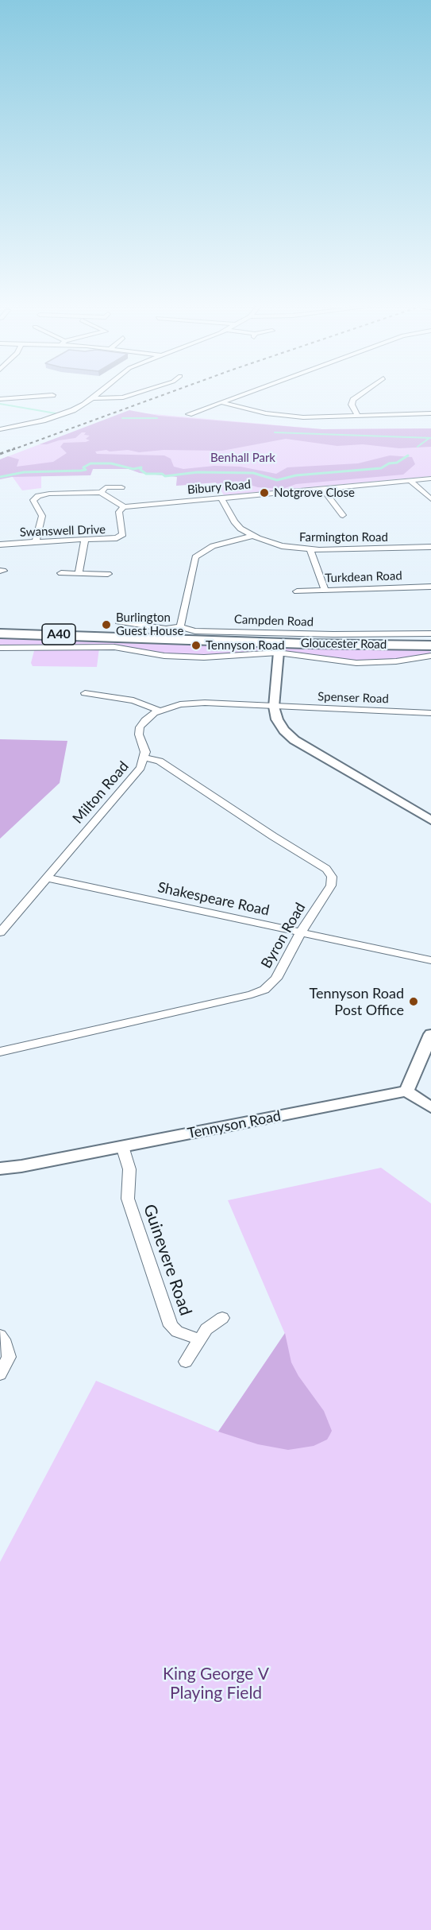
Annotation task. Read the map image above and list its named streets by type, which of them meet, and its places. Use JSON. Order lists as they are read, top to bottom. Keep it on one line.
{"streets":{"highway":["A40","Gloucester Road"],"street":["Bibury Road","Swanswell Drive","Farmington Road","Turkdean Road","Campden Road","Spenser Road","Milton Road","Shakespeare Road","Byron Road","Tennyson Road","Guinevere Road"]},"crossings":[["Bibury Road","Swanswell Drive"],["Bibury Road","Farmington Road"],["Campden Road","Gloucester Road"],["Spenser Road","Milton Road"],["Milton Road","Shakespeare Road"],["Milton Road","Byron Road"],["Shakespeare Road","Byron Road"],["Tennyson Road","Guinevere Road"]],"parks":["Benhall Park","King George V Playing Field"],"places":["Notgrove Close","Burlington Guest House","Tennyson Road","Tennyson Road Post Office"]}
